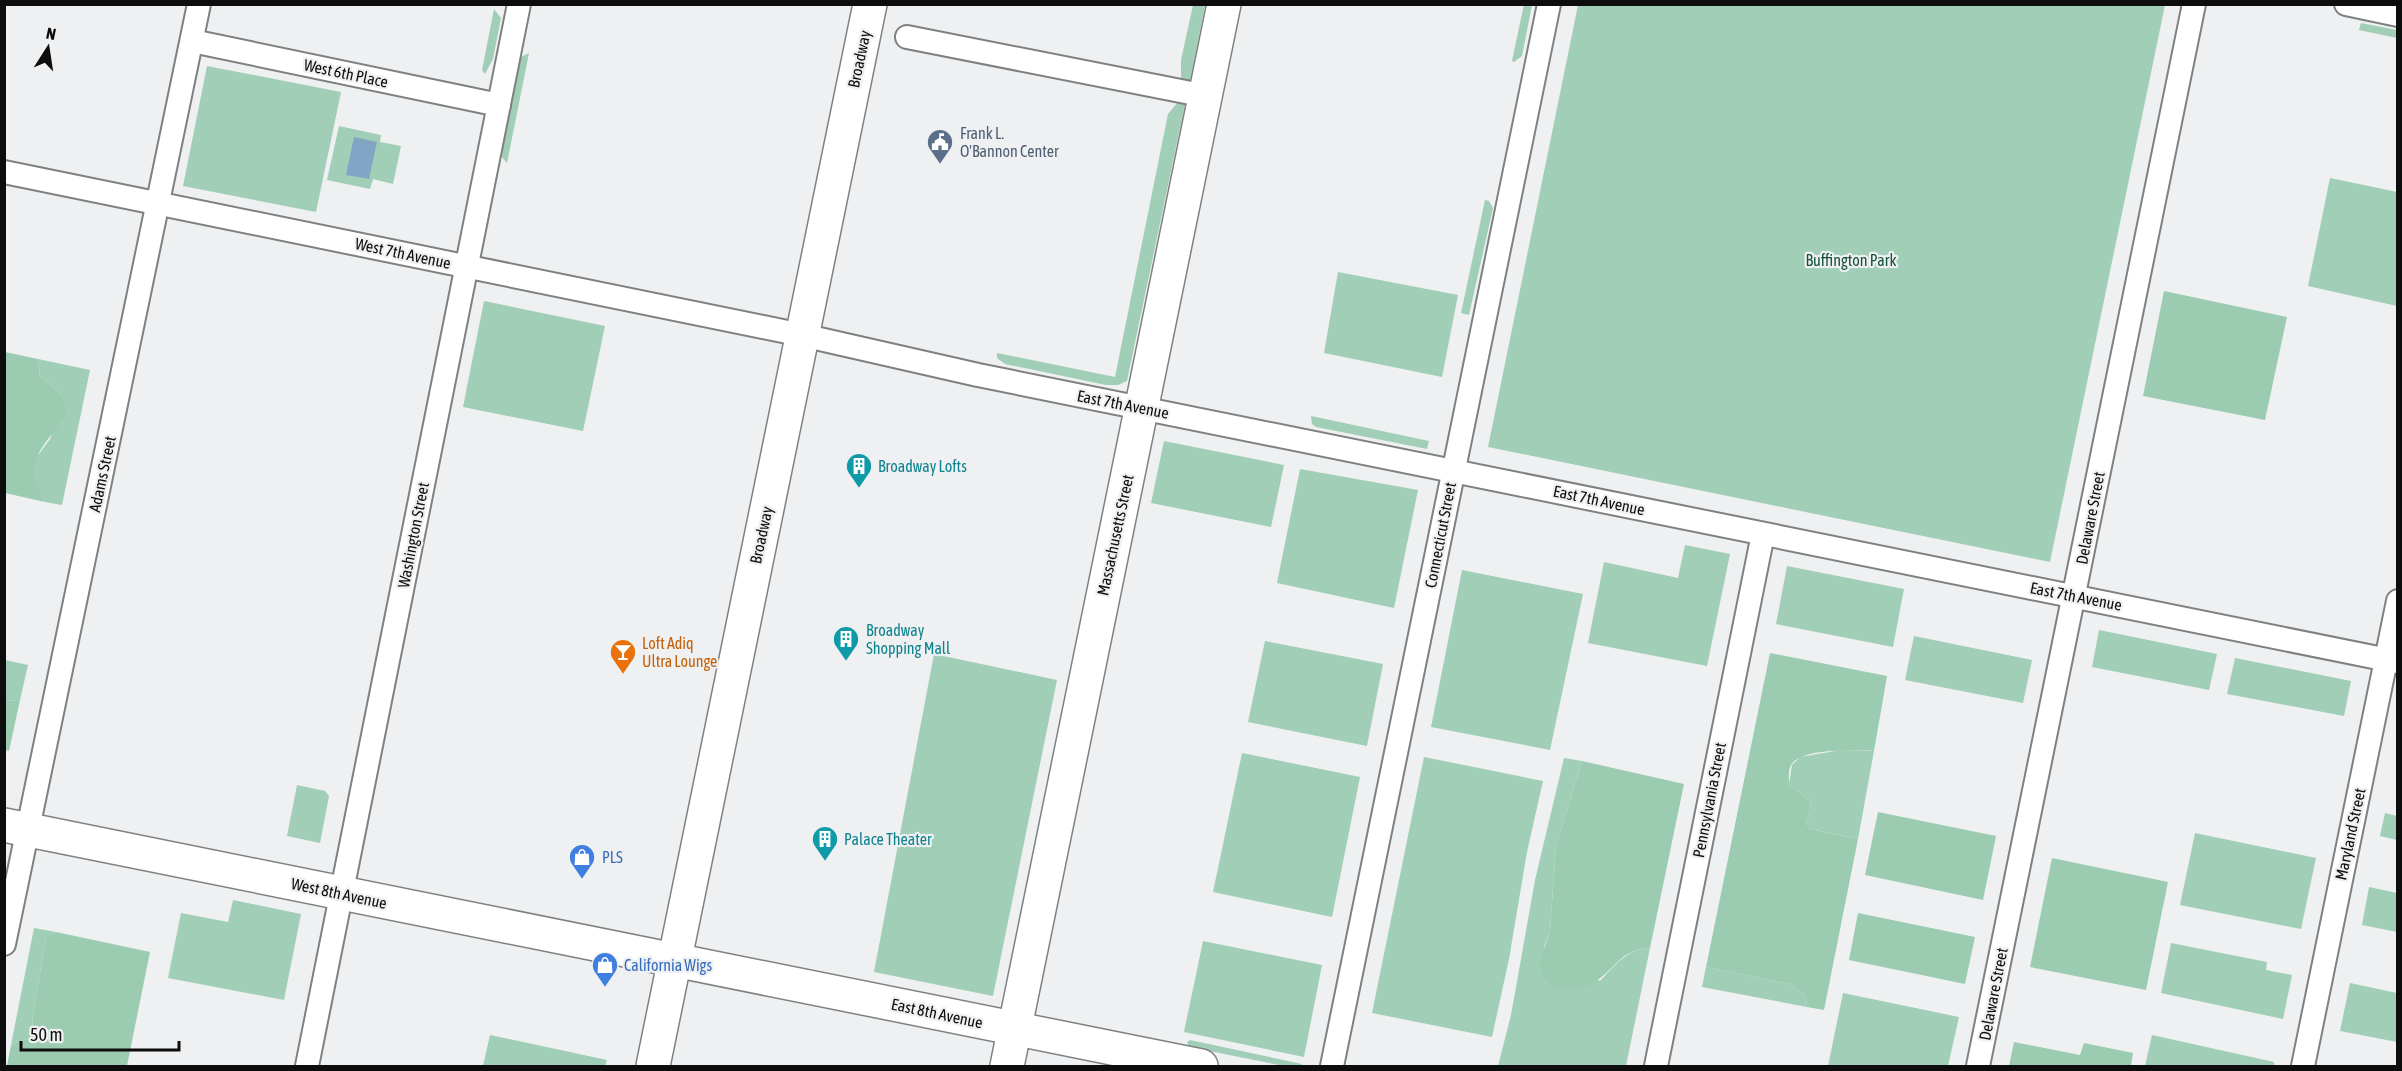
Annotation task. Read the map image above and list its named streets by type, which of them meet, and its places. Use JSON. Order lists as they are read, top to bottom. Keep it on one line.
{"streets":{"street":["Broadway","West 6th Place","West 7th Avenue","East 7th Avenue","Adams Street","Delaware Street","Washington Street","Massachusetts Street","Connecticut Street","Pennsylvania Street","Maryland Street","West 8th Avenue","East 8th Avenue"]},"crossings":[["Broadway","West 7th Avenue"],["Broadway","East 7th Avenue"],["Broadway","West 8th Avenue"],["Broadway","East 8th Avenue"],["West 6th Place","Adams Street"],["West 6th Place","Washington Street"],["West 7th Avenue","East 7th Avenue"],["West 7th Avenue","Adams Street"],["West 7th Avenue","Washington Street"],["East 7th Avenue","Delaware Street"],["East 7th Avenue","Massachusetts Street"],["East 7th Avenue","Connecticut Street"],["East 7th Avenue","Pennsylvania Street"],["East 7th Avenue","Maryland Street"],["Adams Street","West 8th Avenue"],["Washington Street","West 8th Avenue"],["Massachusetts Street","East 8th Avenue"],["West 8th Avenue","East 8th Avenue"]],"parks":["Buffington Park"],"places":{"public building":["Frank L. O'Bannon Center"],"building":["Broadway Lofts","Broadway Shopping Mall","Palace Theater"],"bar":["Loft Adiq Ultra Lounge"],"shop":["PLS","California Wigs"]},"scale_bar":"50 m","north":"top"}
